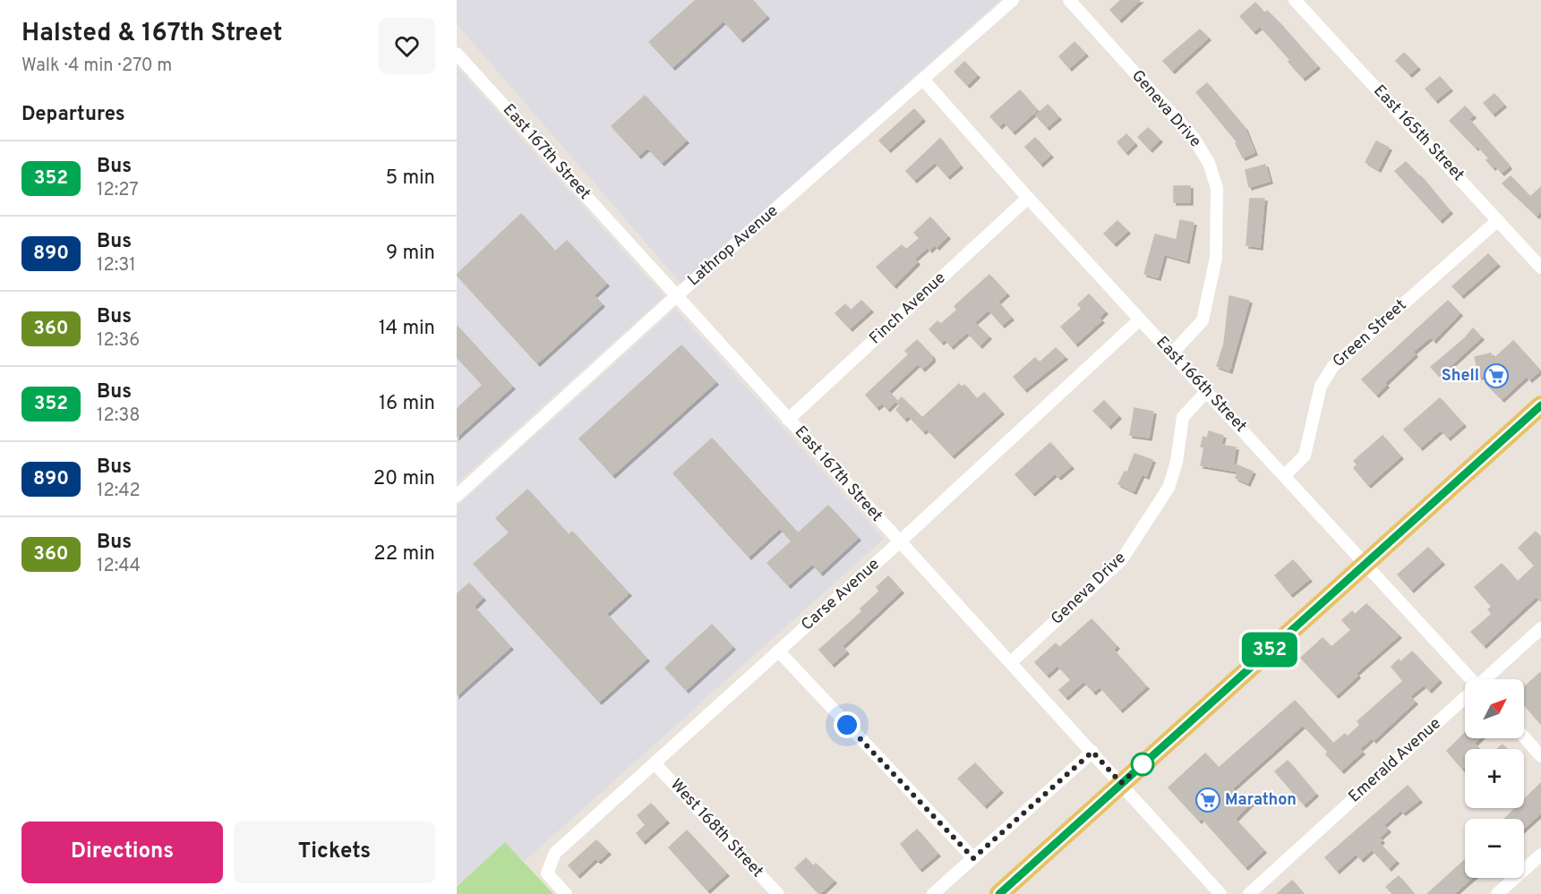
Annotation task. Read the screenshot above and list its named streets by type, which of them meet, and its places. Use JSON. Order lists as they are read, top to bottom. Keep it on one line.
{"streets":{"street":["Geneva Drive","East 165th Street","East 167th Street","Lathrop Avenue","Finch Avenue","Green Street","East 166th Street","Carse Avenue","Emerald Avenue","West 168th Street"]},"crossings":[["Geneva Drive","East 167th Street"],["Geneva Drive","East 166th Street"],["East 165th Street","Green Street"],["East 167th Street","Lathrop Avenue"],["East 167th Street","Finch Avenue"],["East 167th Street","Carse Avenue"],["Lathrop Avenue","East 166th Street"],["Finch Avenue","East 166th Street"],["Green Street","East 166th Street"],["East 166th Street","Carse Avenue"],["Carse Avenue","West 168th Street"]],"places":{"supermarket":["Shell","Marathon"]},"lines":["bus line 352"],"north":"top right","page":{"heading":[["Halsted & 167th Street","Walk · 4 min · 270 m"],"Departures"],"on_map":"352","list":[{"mark":"352","name":"Bus","note":"12:27","value":"5 min"},{"mark":"890","name":"Bus","note":"12:31","value":"9 min"},{"mark":"360","name":"Bus","note":"12:36","value":"14 min"},{"mark":"352","name":"Bus","note":"12:38","value":"16 min"},{"mark":"890","name":"Bus","note":"12:42","value":"20 min"},{"mark":"360","name":"Bus","note":"12:44","value":"22 min"}],"map_buttons":["+","−"],"buttons":["Directions","Tickets"]}}
